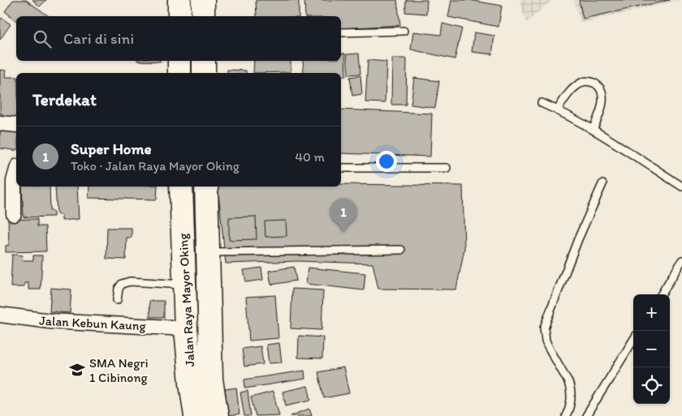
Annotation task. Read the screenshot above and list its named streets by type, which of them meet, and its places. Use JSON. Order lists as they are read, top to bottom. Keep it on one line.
{"streets":{"main road":["Jalan Raya Mayor Oking"],"street":["Jalan Kebun Kaung"]},"crossings":[["Jalan Raya Mayor Oking","Jalan Kebun Kaung"]],"places":{"school or university":["SMA Negri 1 Cibinong"]},"page":{"search":"Cari di sini","heading":"Terdekat","list":[{"mark":"1","name":"Super Home","note":"Toko · Jalan Raya Mayor Oking","value":"40 m"}],"pins":"1","map_buttons":["+","−"]}}
